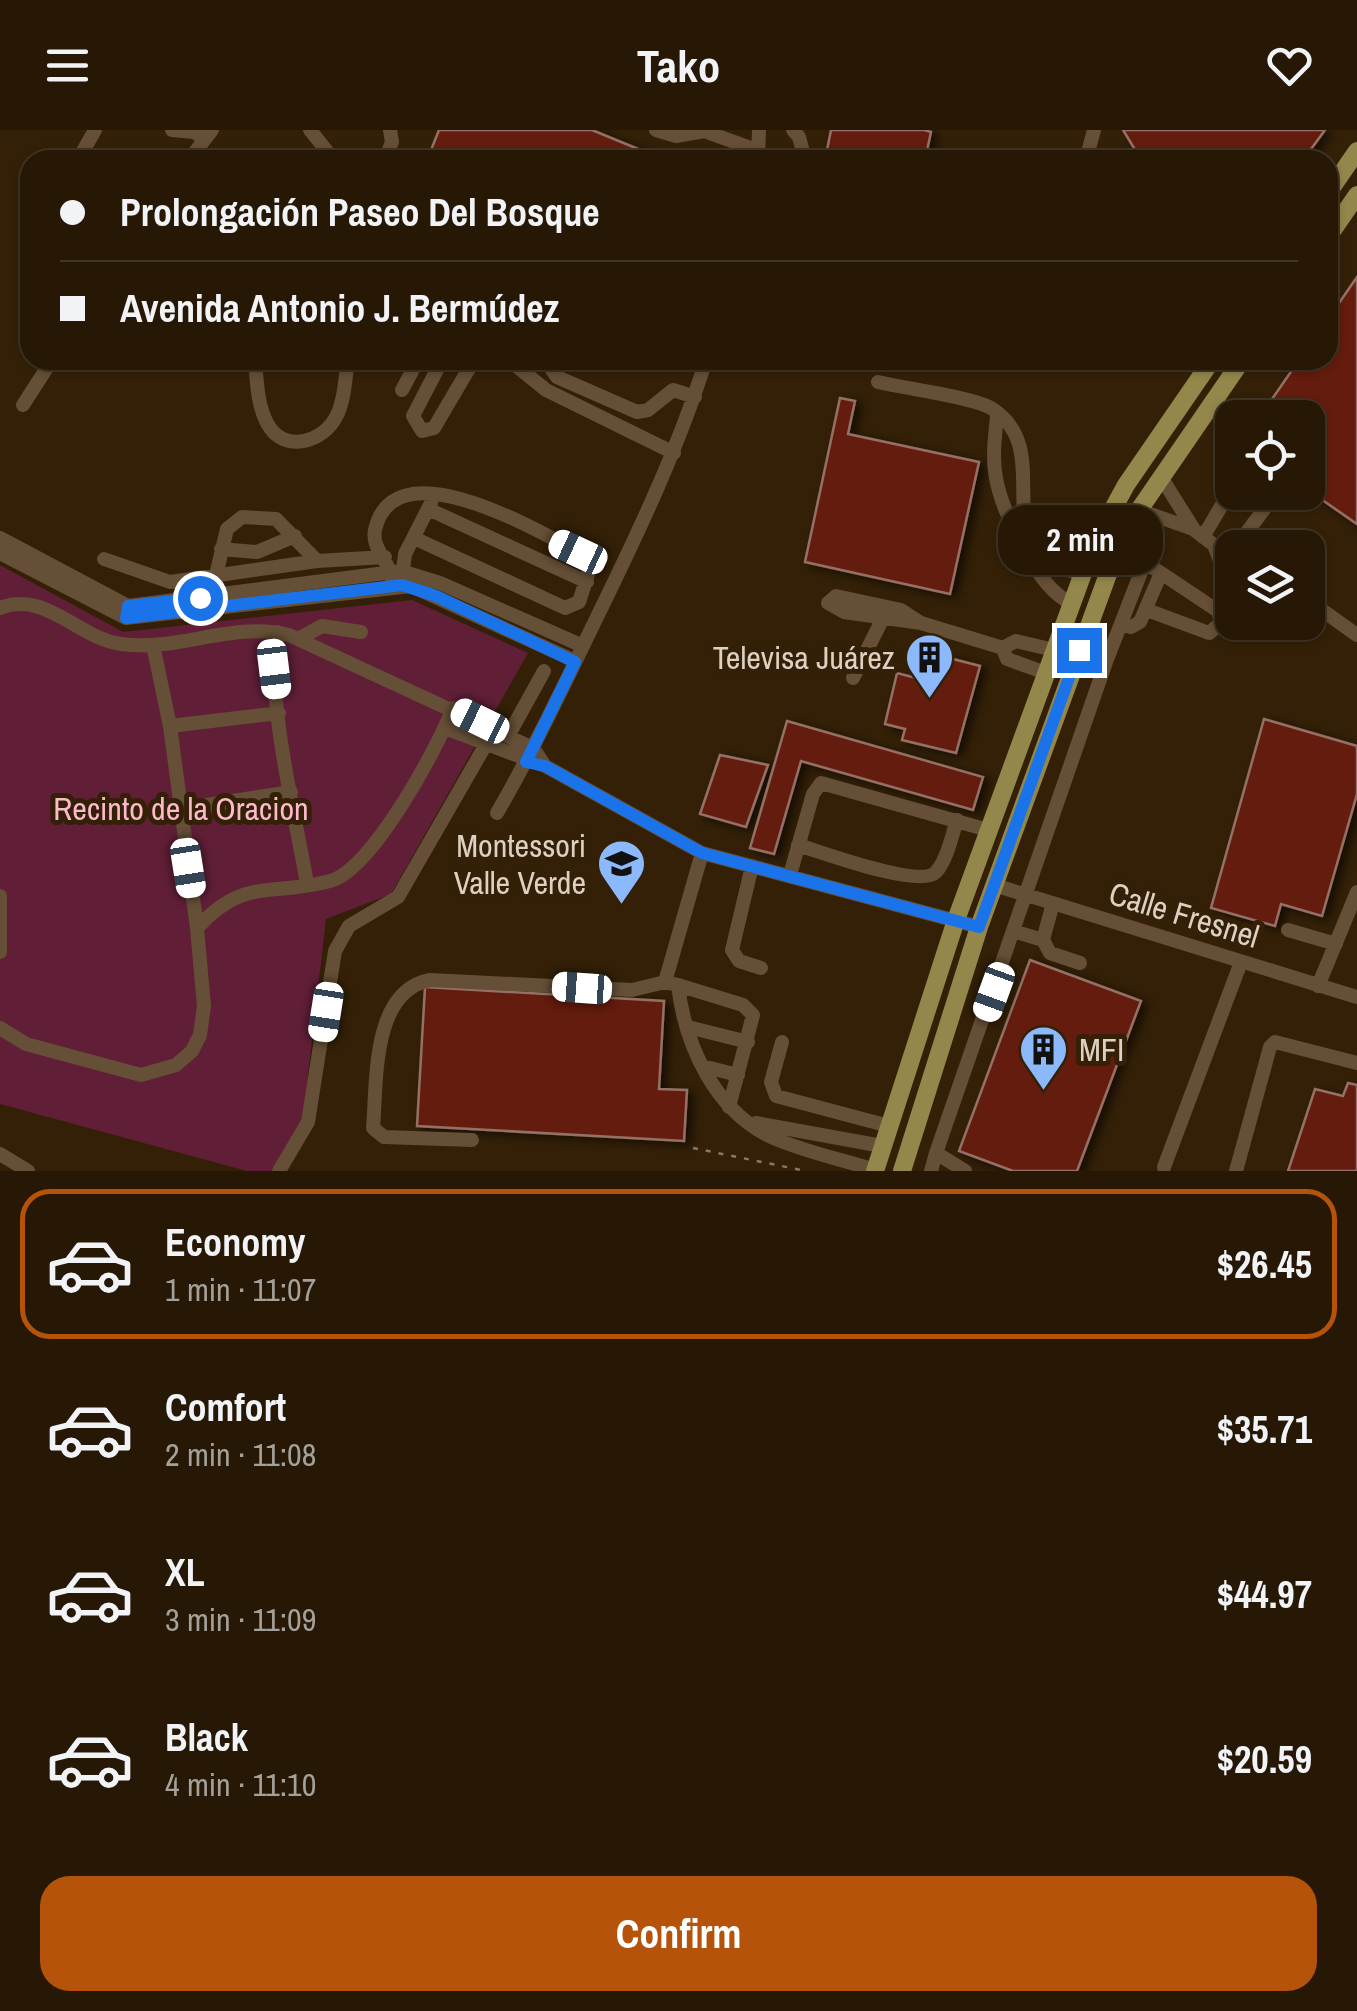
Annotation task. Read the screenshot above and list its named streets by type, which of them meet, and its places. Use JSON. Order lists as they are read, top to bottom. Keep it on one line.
{"streets":{"street":["Calle Fresnel"]},"parks":["Recinto de la Oracion"],"places":{"building":["Televisa Juárez","MFI"],"school or university":["Montessori Valle Verde"]},"page":{"header":"Tako","banner":["Prolongación Paseo Del Bosque","Avenida Antonio J. Bermúdez"],"bubble":"2 min","list":[{"name":"Economy","note":"1 min · 11:07","value":"$26.45"},{"name":"Comfort","note":"2 min · 11:08","value":"$35.71"},{"name":"XL","note":"3 min · 11:09","value":"$44.97"},{"name":"Black","note":"4 min · 11:10","value":"$20.59"}],"buttons":"Confirm"}}
